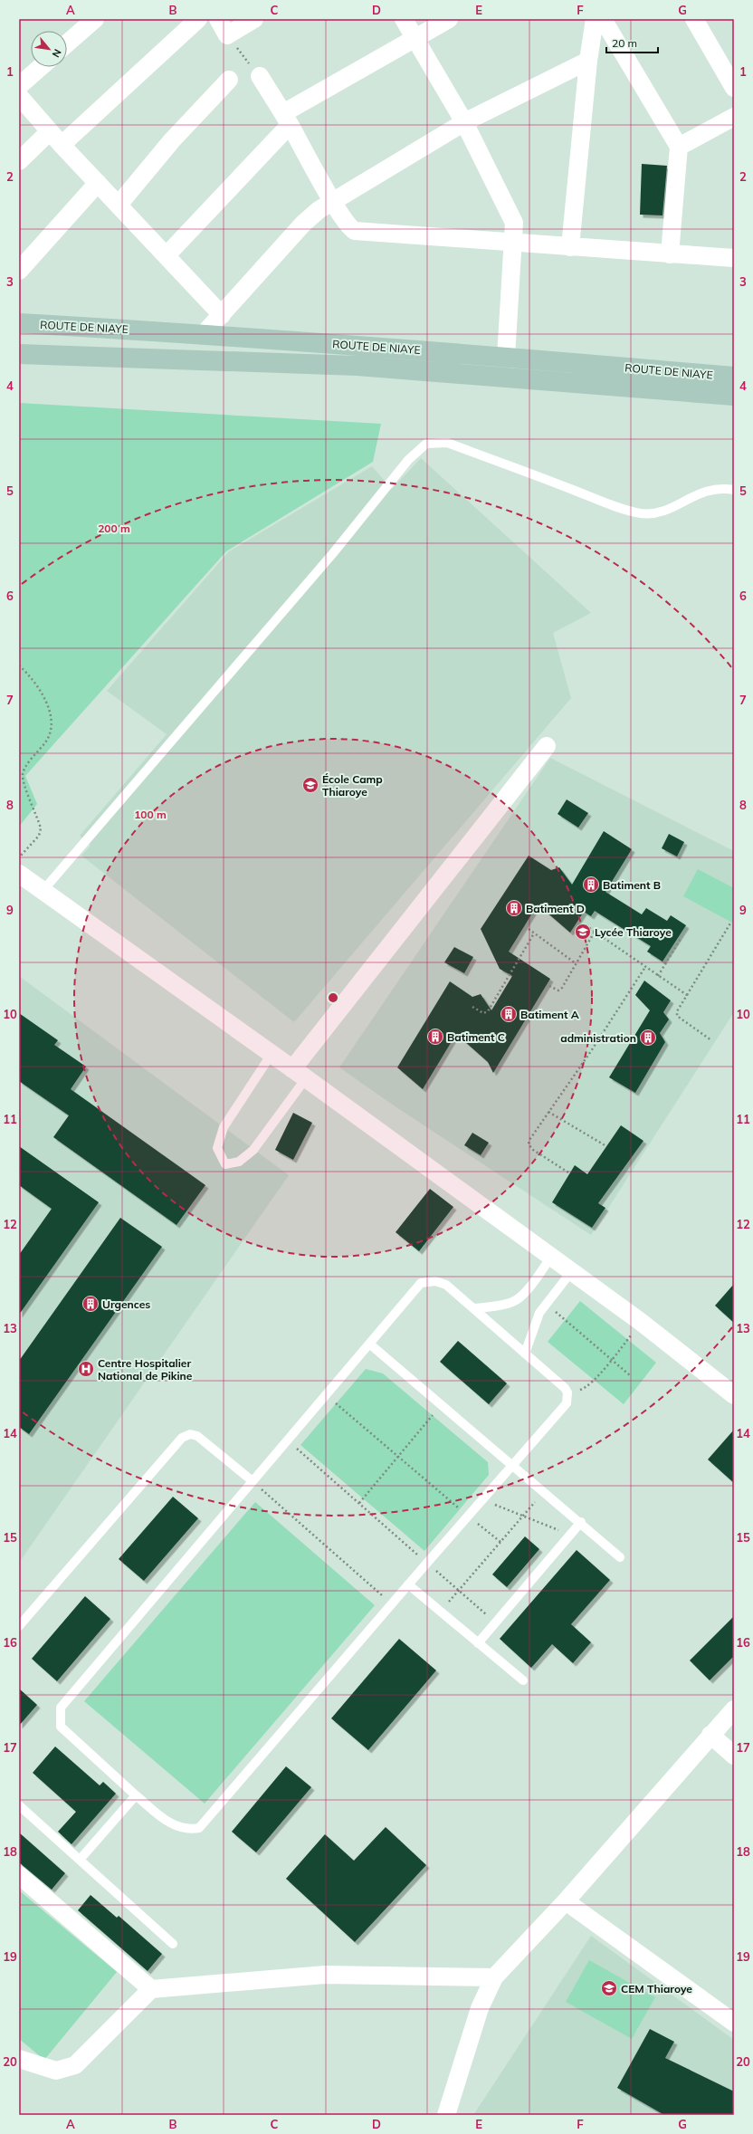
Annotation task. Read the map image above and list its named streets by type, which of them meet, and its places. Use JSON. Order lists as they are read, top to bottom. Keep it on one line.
{"streets":{"main road":["ROUTE DE NIAYE"]},"places":{"school or university":["École Camp Thiaroye","Lycée Thiaroye","CEM Thiaroye"],"building":["Batiment B","Batiment D","Batiment A","Batiment C","administration","Urgences"],"hospital":["Centre Hospitalier National de Pikine"]},"scale_bar":"20 m","north":"bottom right","grid":{"columns":["A","B","C","D","E","F","G"],"rows":["1","2","3","4","5","6","7","8","9","10","11","12","13","14","15","16","17","18","19","20"]},"rings":["200 m","100 m"]}
